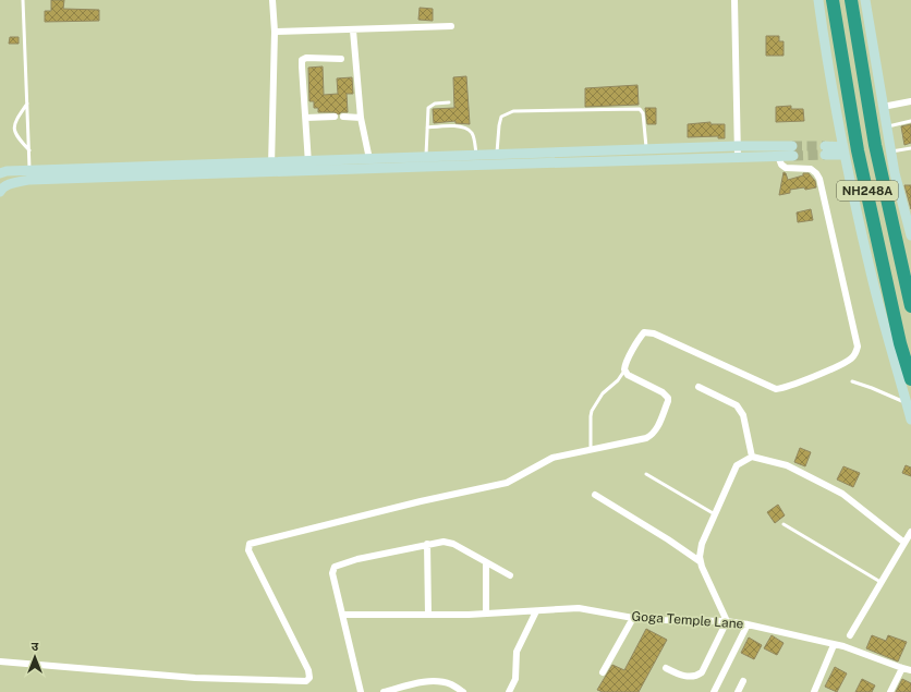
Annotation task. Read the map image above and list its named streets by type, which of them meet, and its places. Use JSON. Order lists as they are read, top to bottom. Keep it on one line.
{"streets":{"highway":["NH248A"],"street":["Goga Temple Lane"]},"north":"top"}
